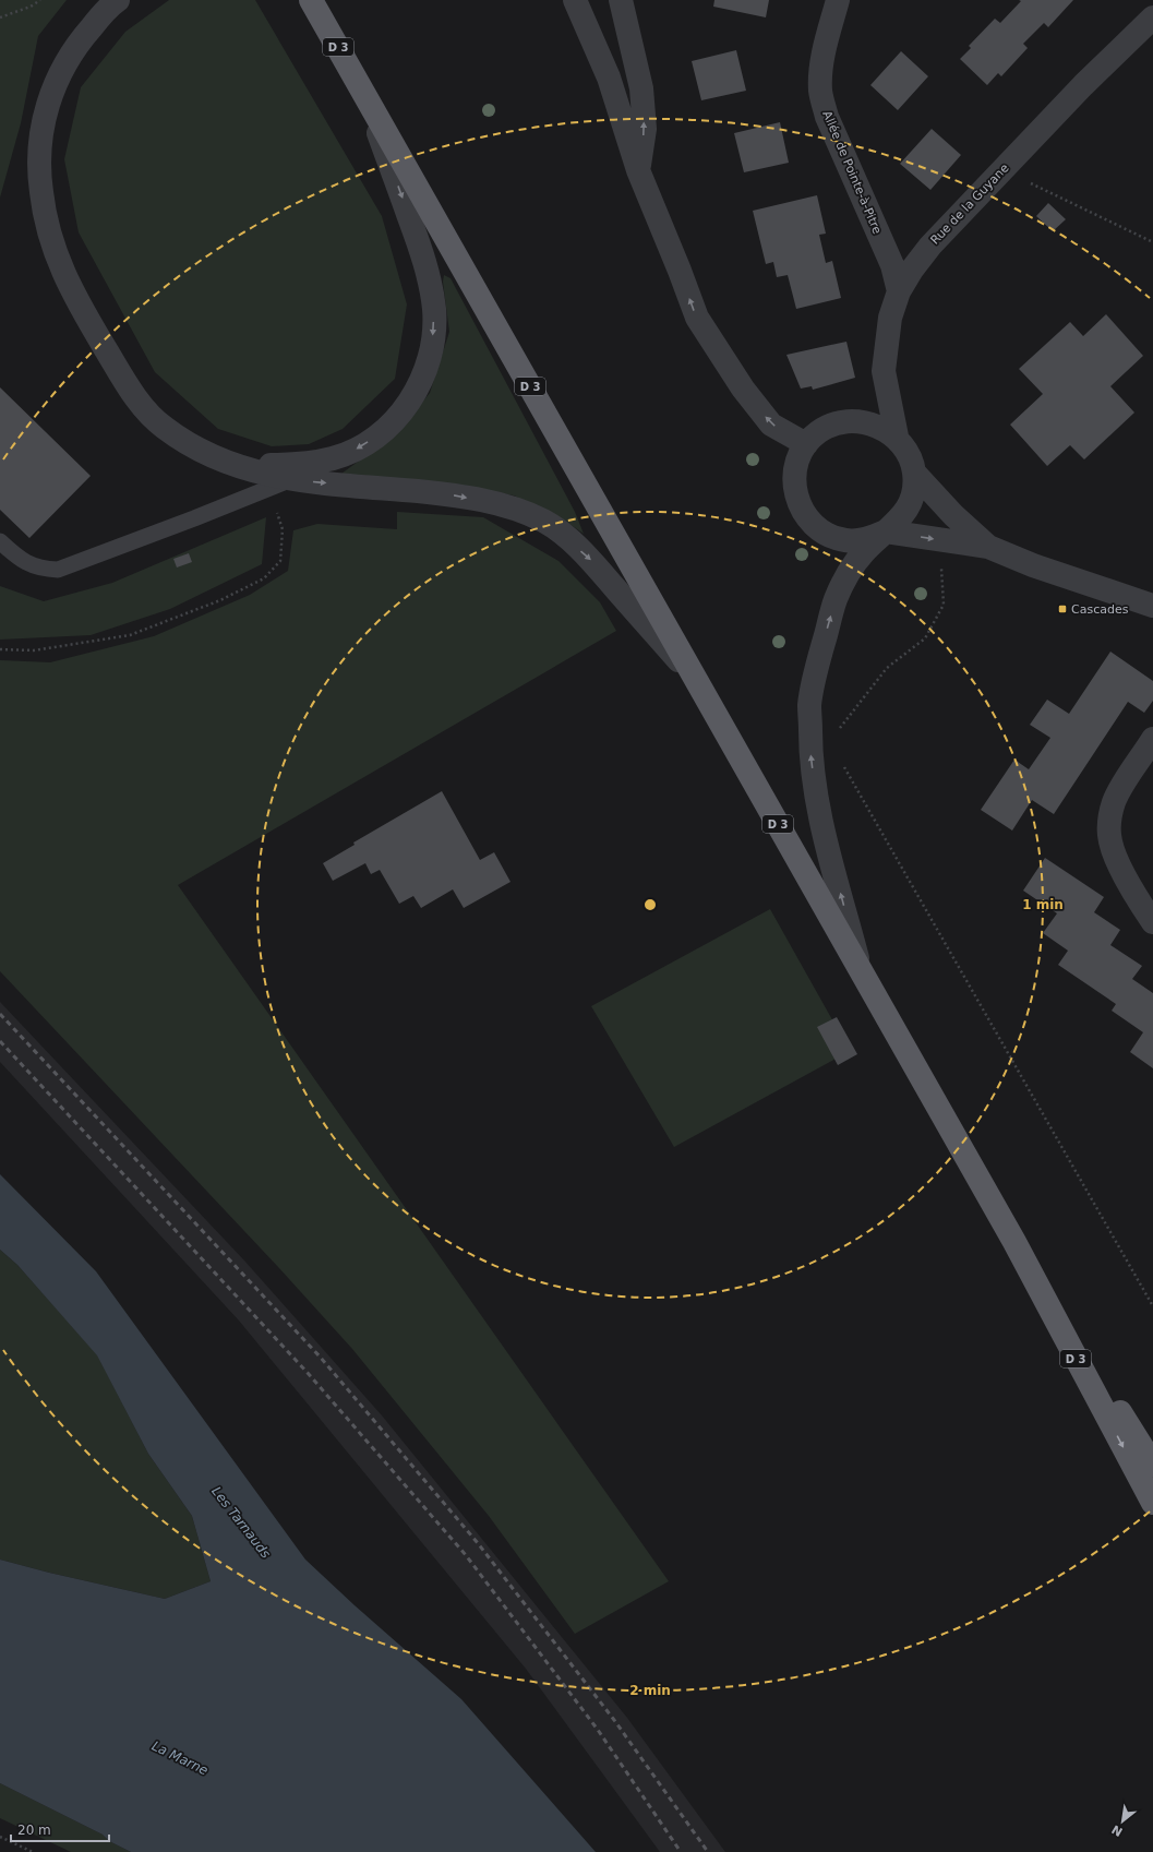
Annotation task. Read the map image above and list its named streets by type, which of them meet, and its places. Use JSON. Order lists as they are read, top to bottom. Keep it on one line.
{"streets":{"main road":["D 3"],"street":["Allée de Pointe-à-Pitre","Rue de la Guyane"]},"crossings":[["Allée de Pointe-à-Pitre","Rue de la Guyane"]],"water":["Les Tarnauds","La Marne"],"places":{"transit":["Cascades"]},"scale_bar":"20 m","north":"bottom left","rings":["1 min","2 min"]}
